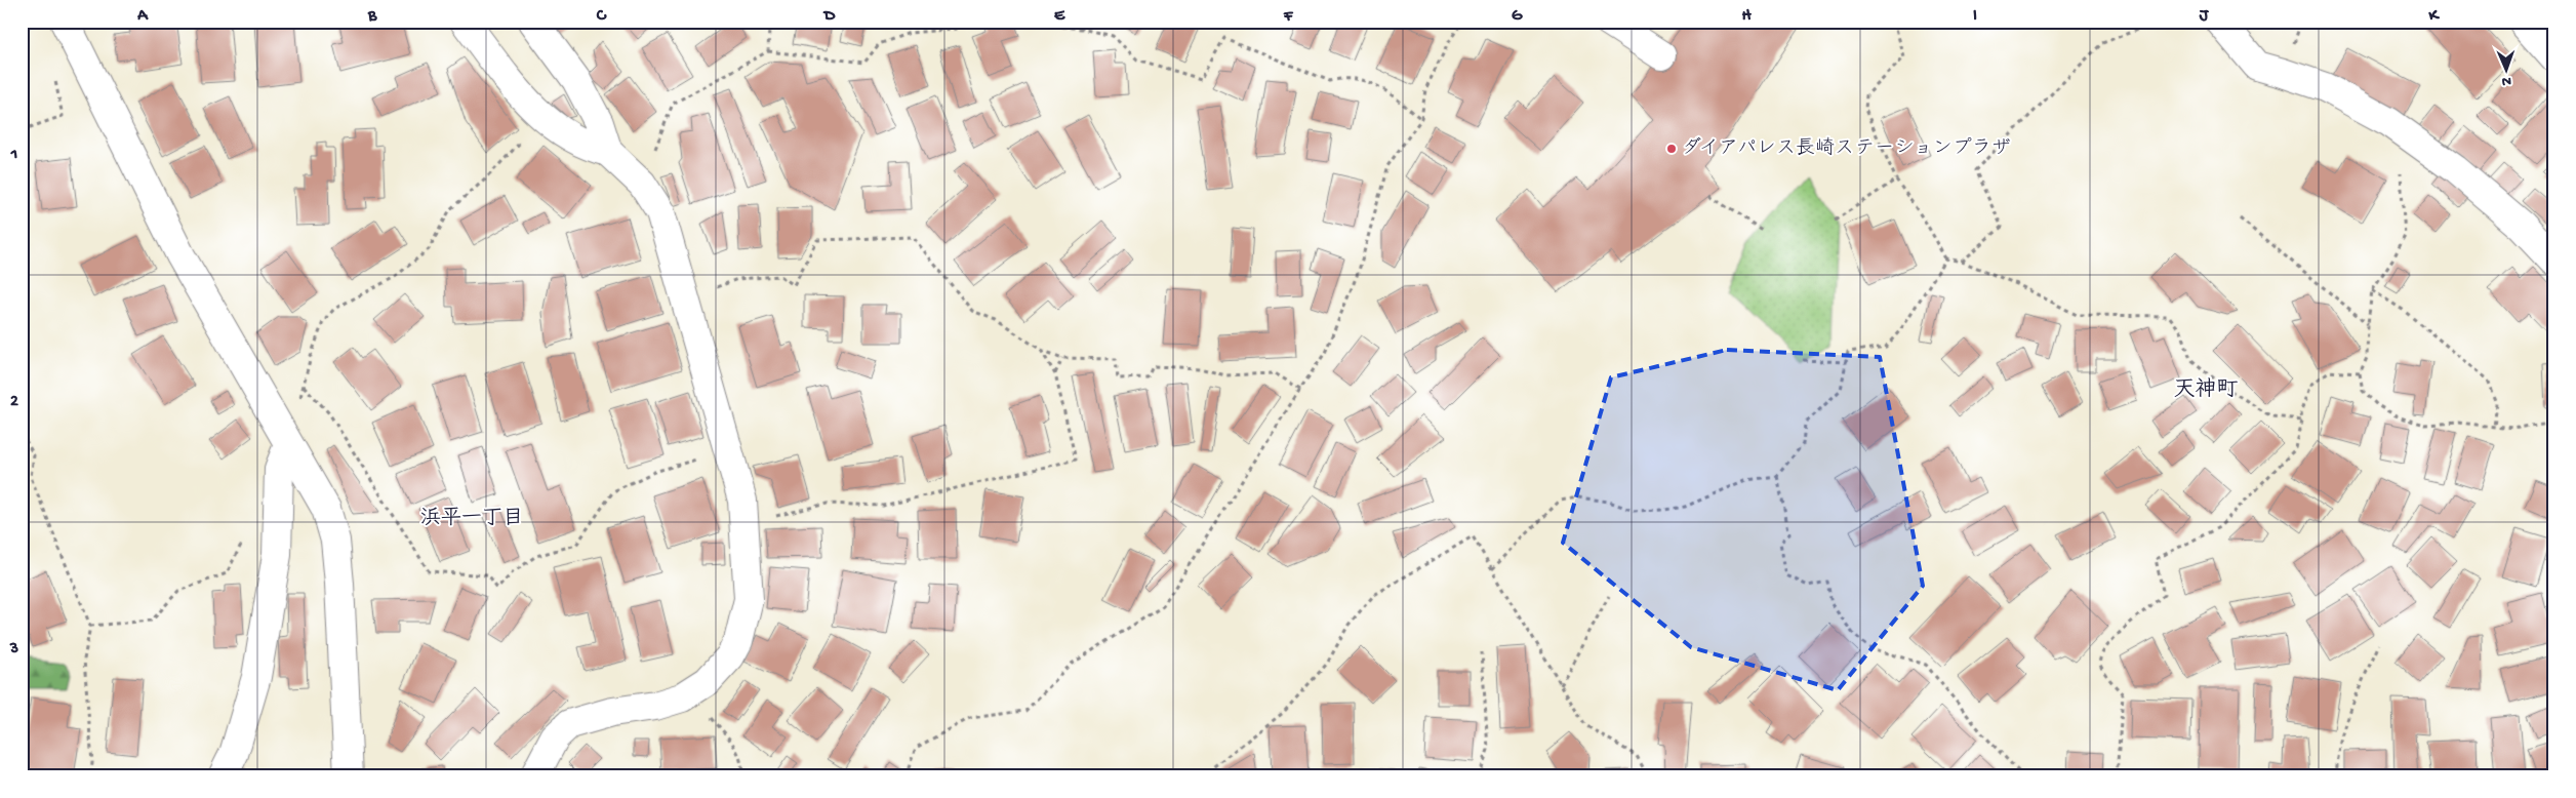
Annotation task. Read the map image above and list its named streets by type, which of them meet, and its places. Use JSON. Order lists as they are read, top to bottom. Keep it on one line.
{"districts":["天神町","浜平一丁目"],"places":["ダイアパレス長崎ステーションプラザ"],"north":"bottom","grid":{"columns":["A","B","C","D","E","F","G","H","I","J","K"],"rows":["1","2","3"]}}
